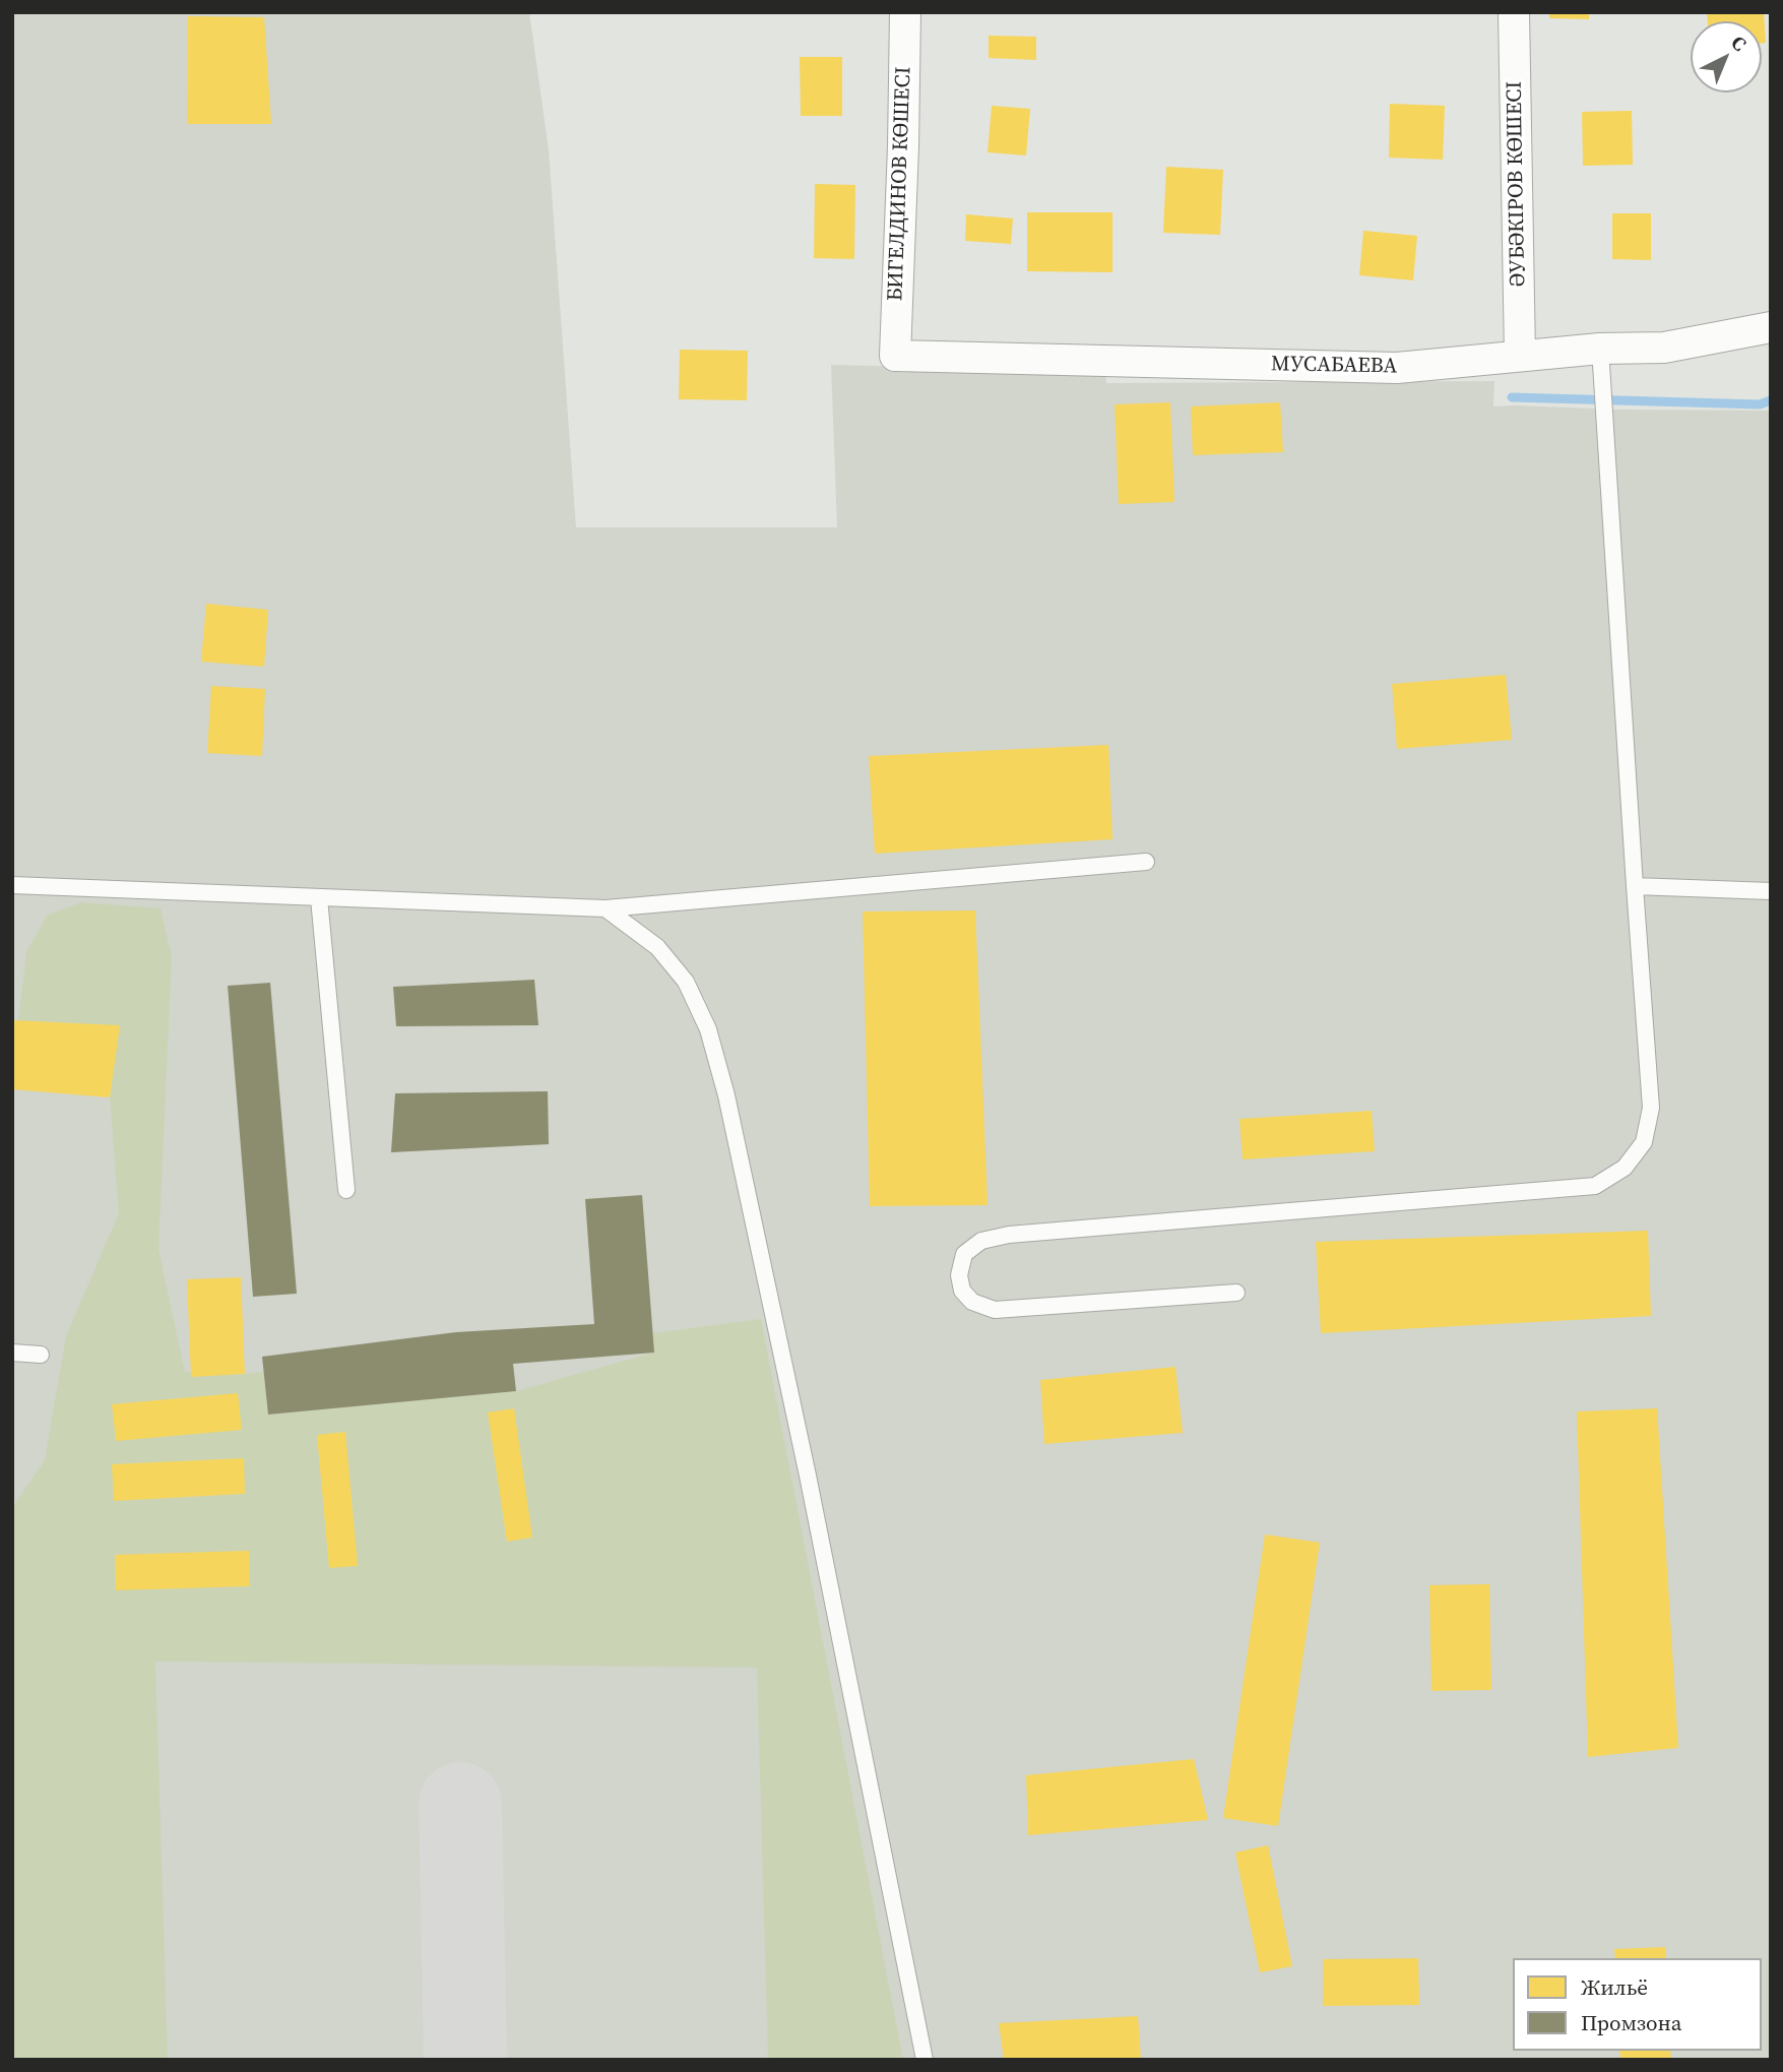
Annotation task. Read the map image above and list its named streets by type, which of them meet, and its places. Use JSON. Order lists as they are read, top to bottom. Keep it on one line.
{"streets":{"street":["БИГЕЛДИНОВ КӨШЕСІ","ӘУБӘКІРОВ КӨШЕСІ","МУСАБАЕВА"]},"crossings":[["БИГЕЛДИНОВ КӨШЕСІ","МУСАБАЕВА"],["ӘУБӘКІРОВ КӨШЕСІ","МУСАБАЕВА"]],"legend":["Жильё","Промзона"],"north":"top right"}
